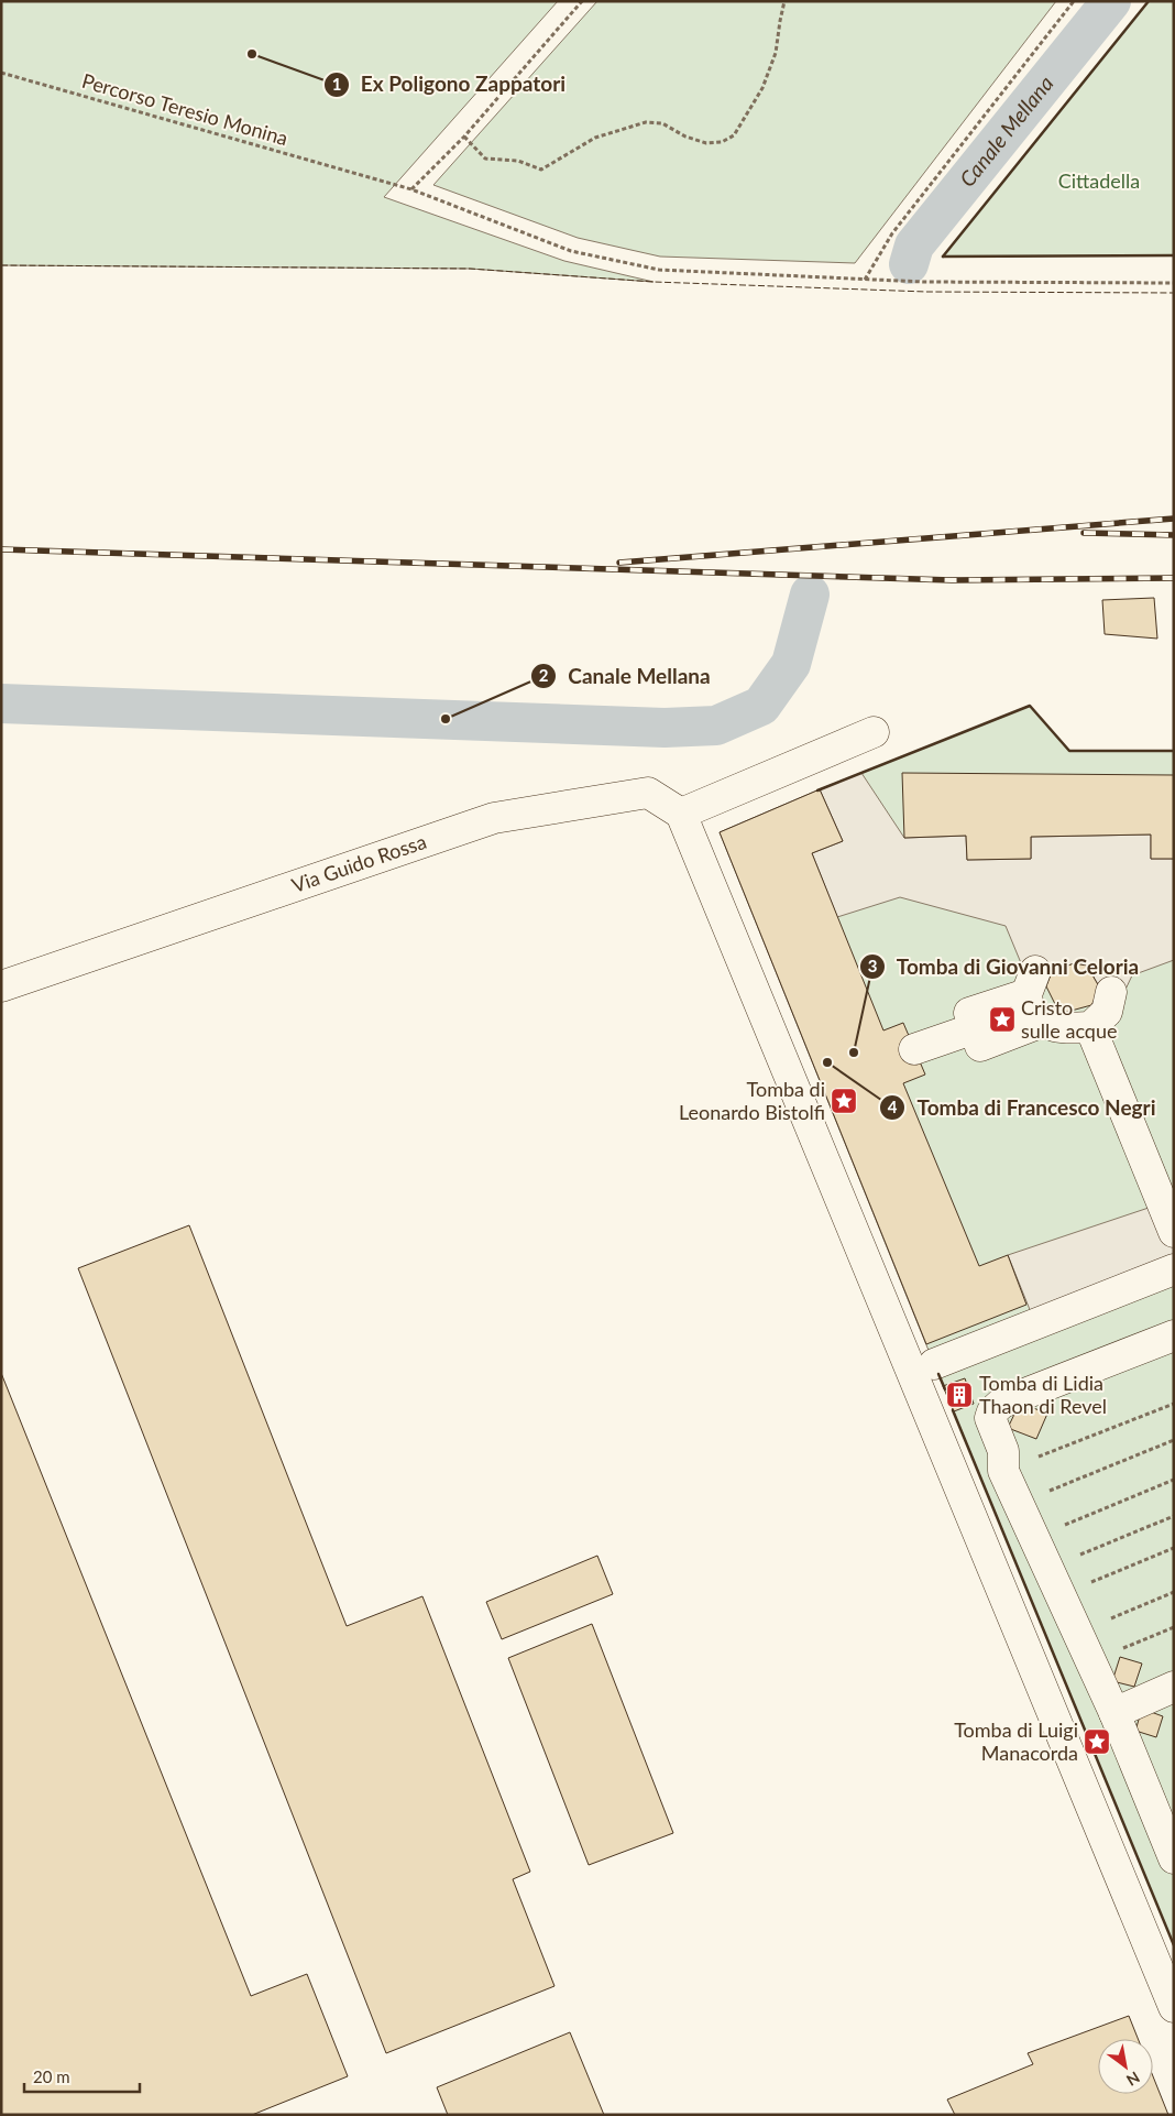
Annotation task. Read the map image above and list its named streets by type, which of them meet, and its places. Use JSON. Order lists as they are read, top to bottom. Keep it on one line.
{"streets":{"street":["Via Guido Rossa"],"path":["Percorso Teresio Monina"]},"water":["Canale Mellana"],"parks":["Cittadella"],"places":{"other":["Ex Poligono Zappatori","Canale Mellana","Tomba di Giovanni Celoria","Tomba di Francesco Negri"],"place":["Cristo sulle acque","Tomba di Leonardo Bistolfi","Tomba di Luigi Manacorda"],"building":["Tomba di Lidia Thaon di Revel"]},"scale_bar":"20 m","north":"bottom right"}
